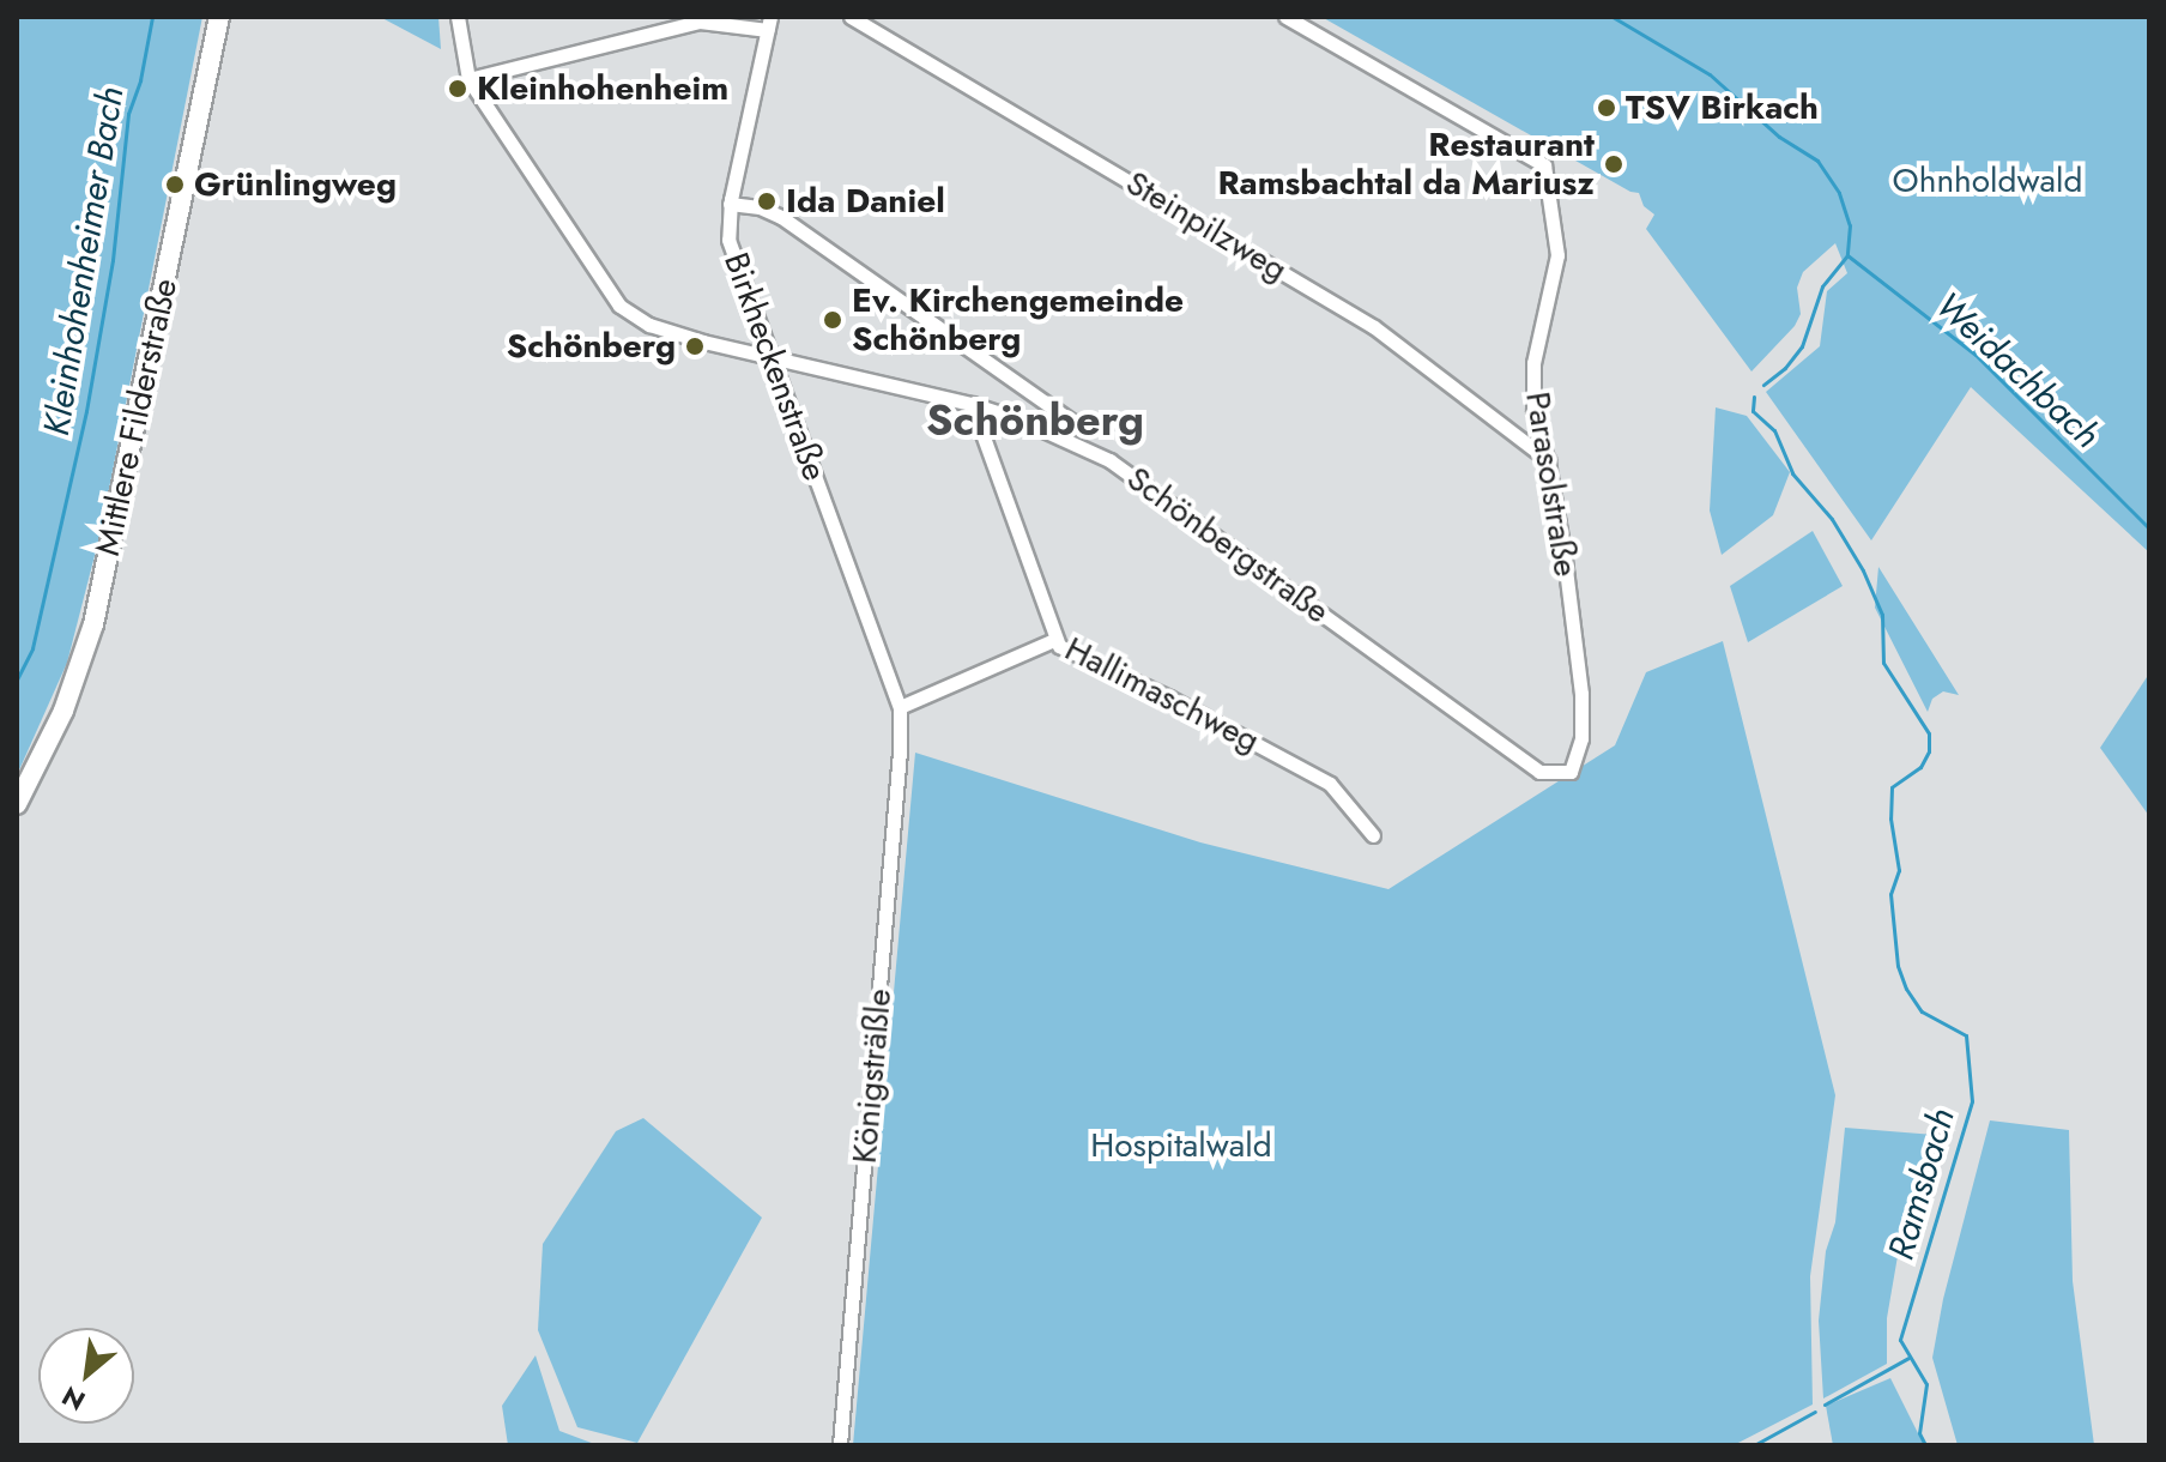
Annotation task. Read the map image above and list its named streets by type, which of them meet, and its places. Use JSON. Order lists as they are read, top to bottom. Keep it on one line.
{"streets":{"main road":["Mittlere Filderstraße"],"street":["Steinpilzweg","Birkheckenstraße","Parasolstraße","Schönbergstraße","Hallimaschweg","Königsträßle"]},"crossings":[["Steinpilzweg","Parasolstraße"],["Birkheckenstraße","Schönbergstraße"],["Birkheckenstraße","Königsträßle"],["Parasolstraße","Schönbergstraße"],["Schönbergstraße","Hallimaschweg"]],"districts":["Schönberg"],"water":["Kleinhohenheimer Bach","Weidachbach","Ramsbach"],"parks":["Ohnholdwald","Hospitalwald"],"places":["Kleinhohenheim","TSV Birkach","Restaurant Ramsbachtal da Mariusz","Grünlingweg","Ida Daniel","Ev. Kirchengemeinde Schönberg","Schönberg"],"north":"bottom left"}
